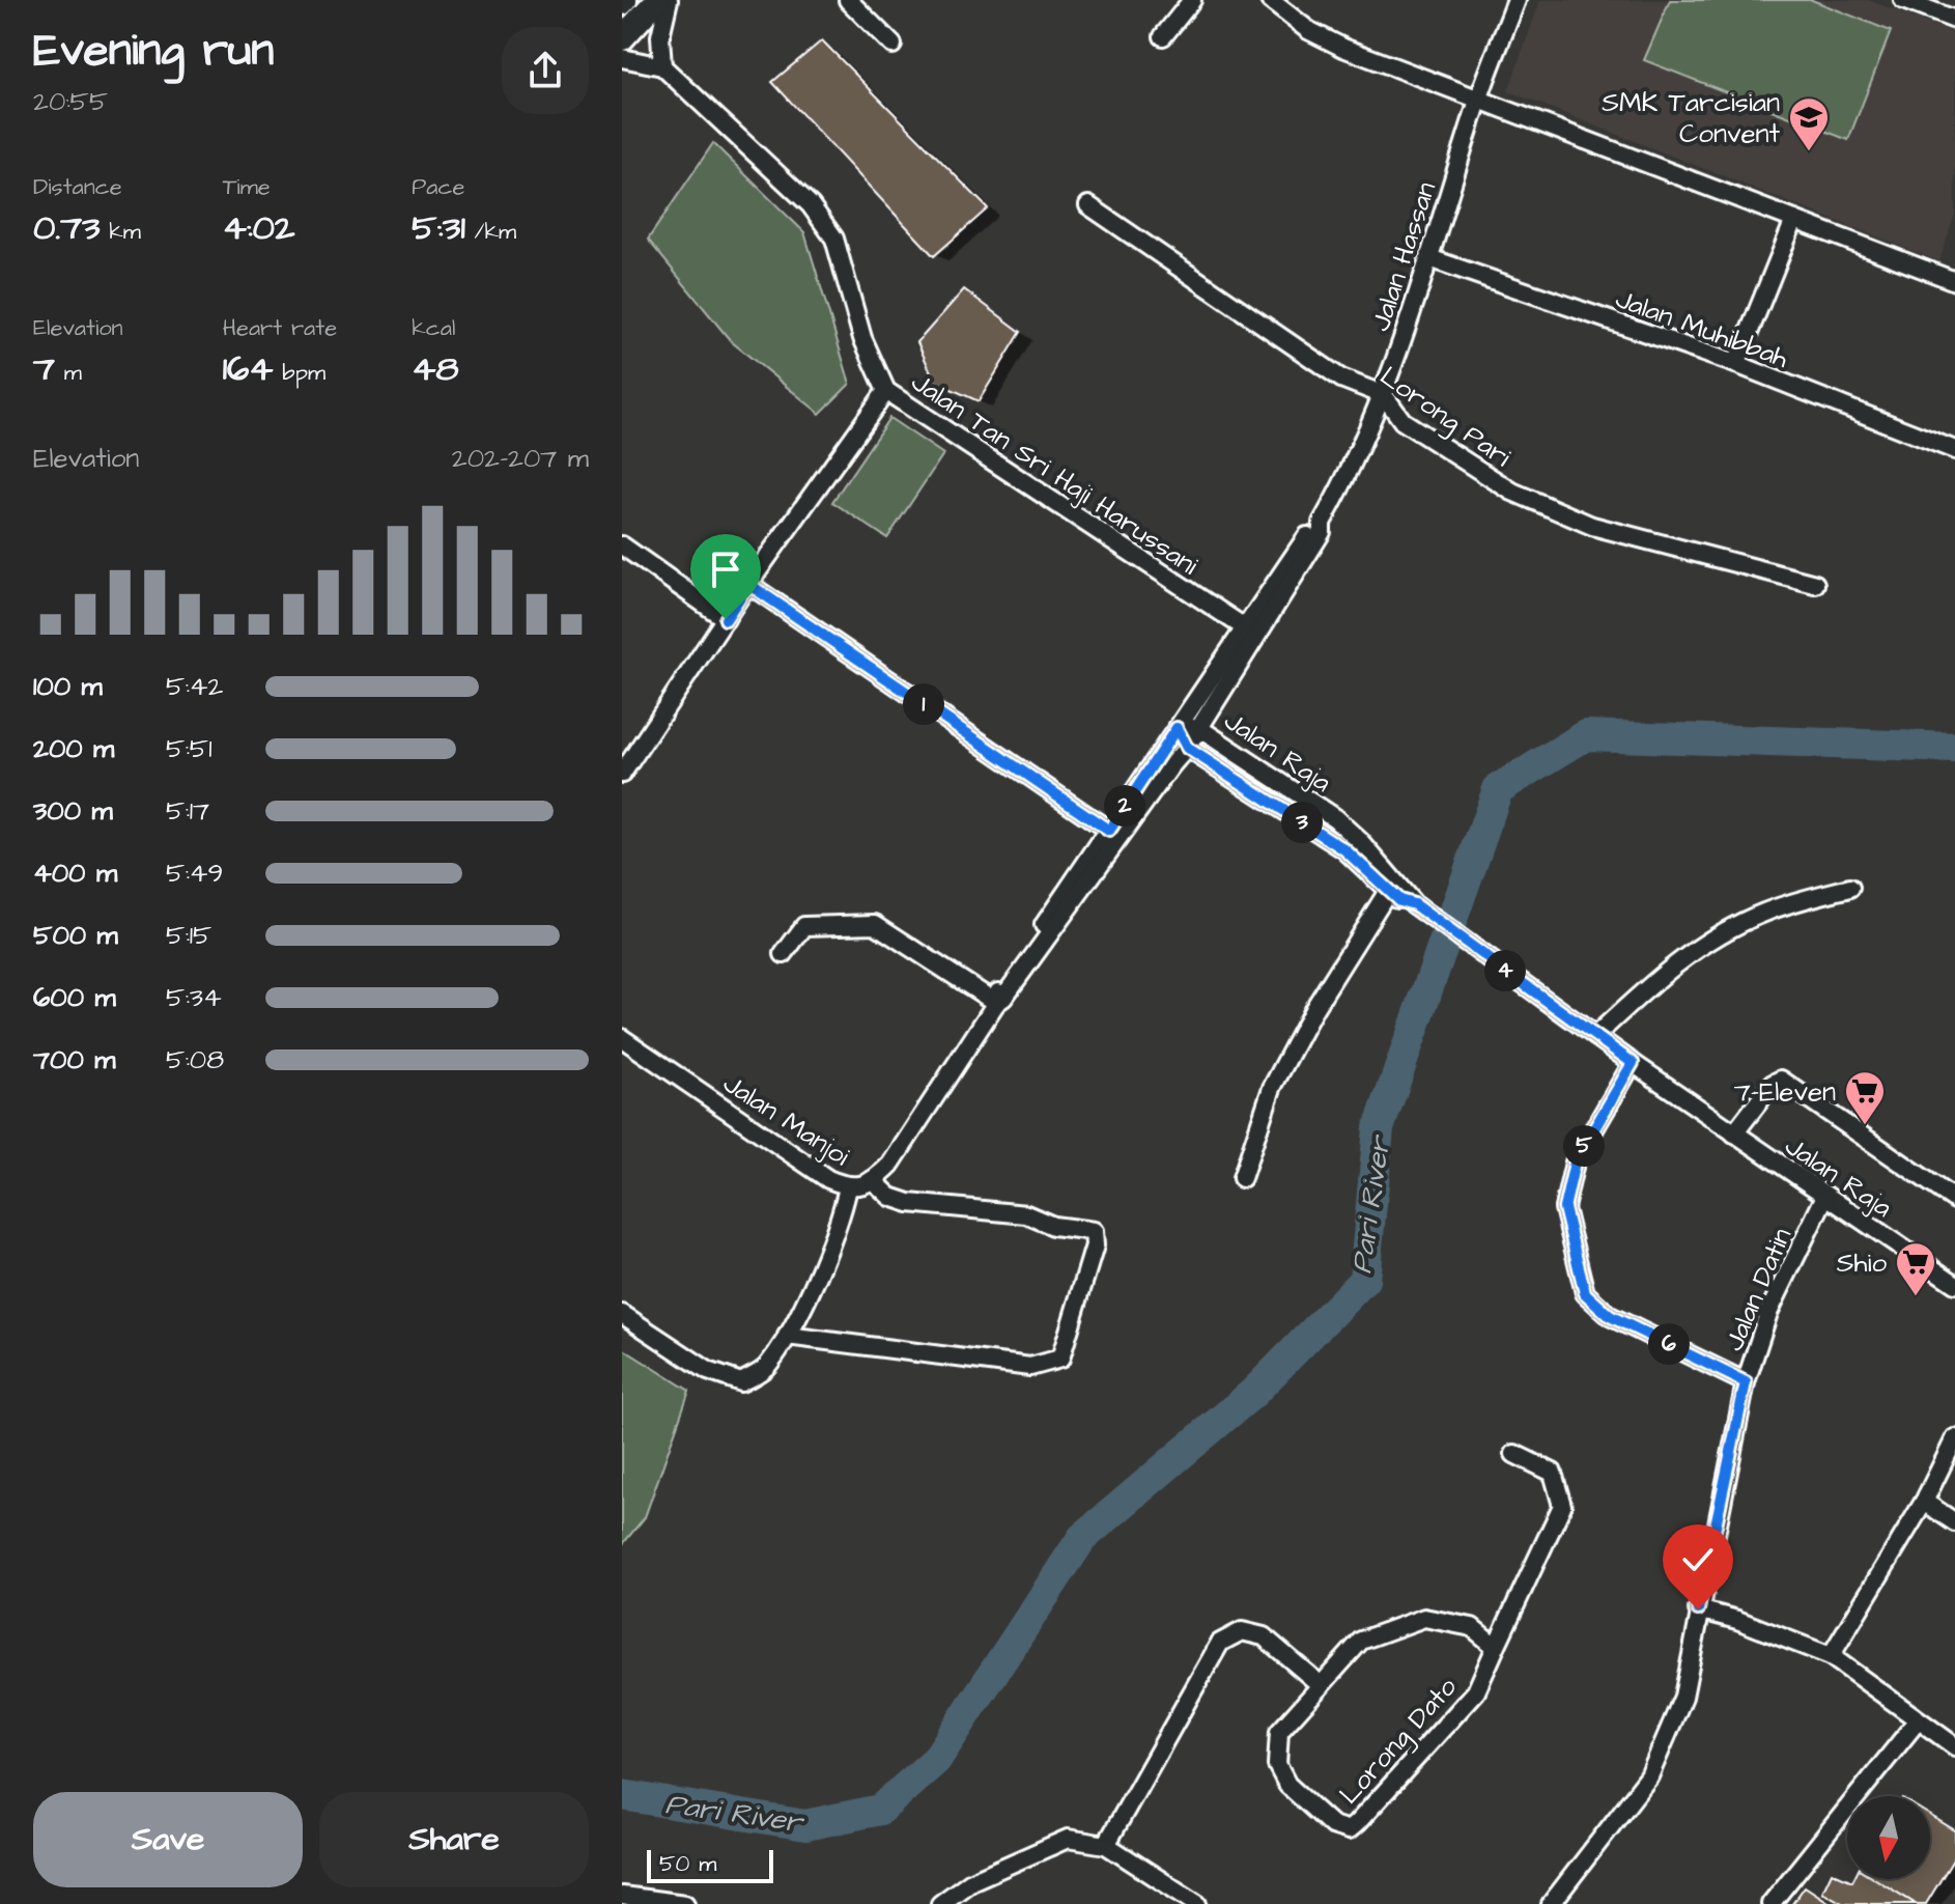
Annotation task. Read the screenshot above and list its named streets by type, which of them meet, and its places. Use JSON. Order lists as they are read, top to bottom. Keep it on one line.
{"streets":{"street":["Jalan Hassan","Jalan Muhibbah","Lorong Pari","Jalan Tan Sri Haji Harussani","Jalan Raja","Jalan Manjoi","Jalan Datin","Lorong Dato"]},"crossings":[["Jalan Hassan","Jalan Muhibbah"],["Jalan Hassan","Lorong Pari"],["Jalan Hassan","Jalan Tan Sri Haji Harussani"],["Jalan Hassan","Jalan Raja"],["Jalan Hassan","Jalan Manjoi"],["Jalan Raja","Jalan Manjoi"],["Jalan Raja","Jalan Datin"]],"water":["Pari River"],"places":{"school or university":["SMK Tarcisian Convent"],"supermarket":["7-Eleven","Shio"]},"scale_bar":"50 m","north":"bottom","page":{"heading":["Evening run","20:55"],"stats":[["Distance","0.73 km"],["Time","4:02"],["Pace","5:31 /km"],["Elevation","7 m"],["Heart rate","164 bpm"],["kcal","48"]],"chart":["Elevation","202–207 m"],"list":[{"name":"100 m","note":"5:42"},{"name":"200 m","note":"5:51"},{"name":"300 m","note":"5:17"},{"name":"400 m","note":"5:49"},{"name":"500 m","note":"5:15"},{"name":"600 m","note":"5:34"},{"name":"700 m","note":"5:08"}],"pins":["1","2","3","4","5","6"],"buttons":["Save","Share"],"scale":"50 m"}}
